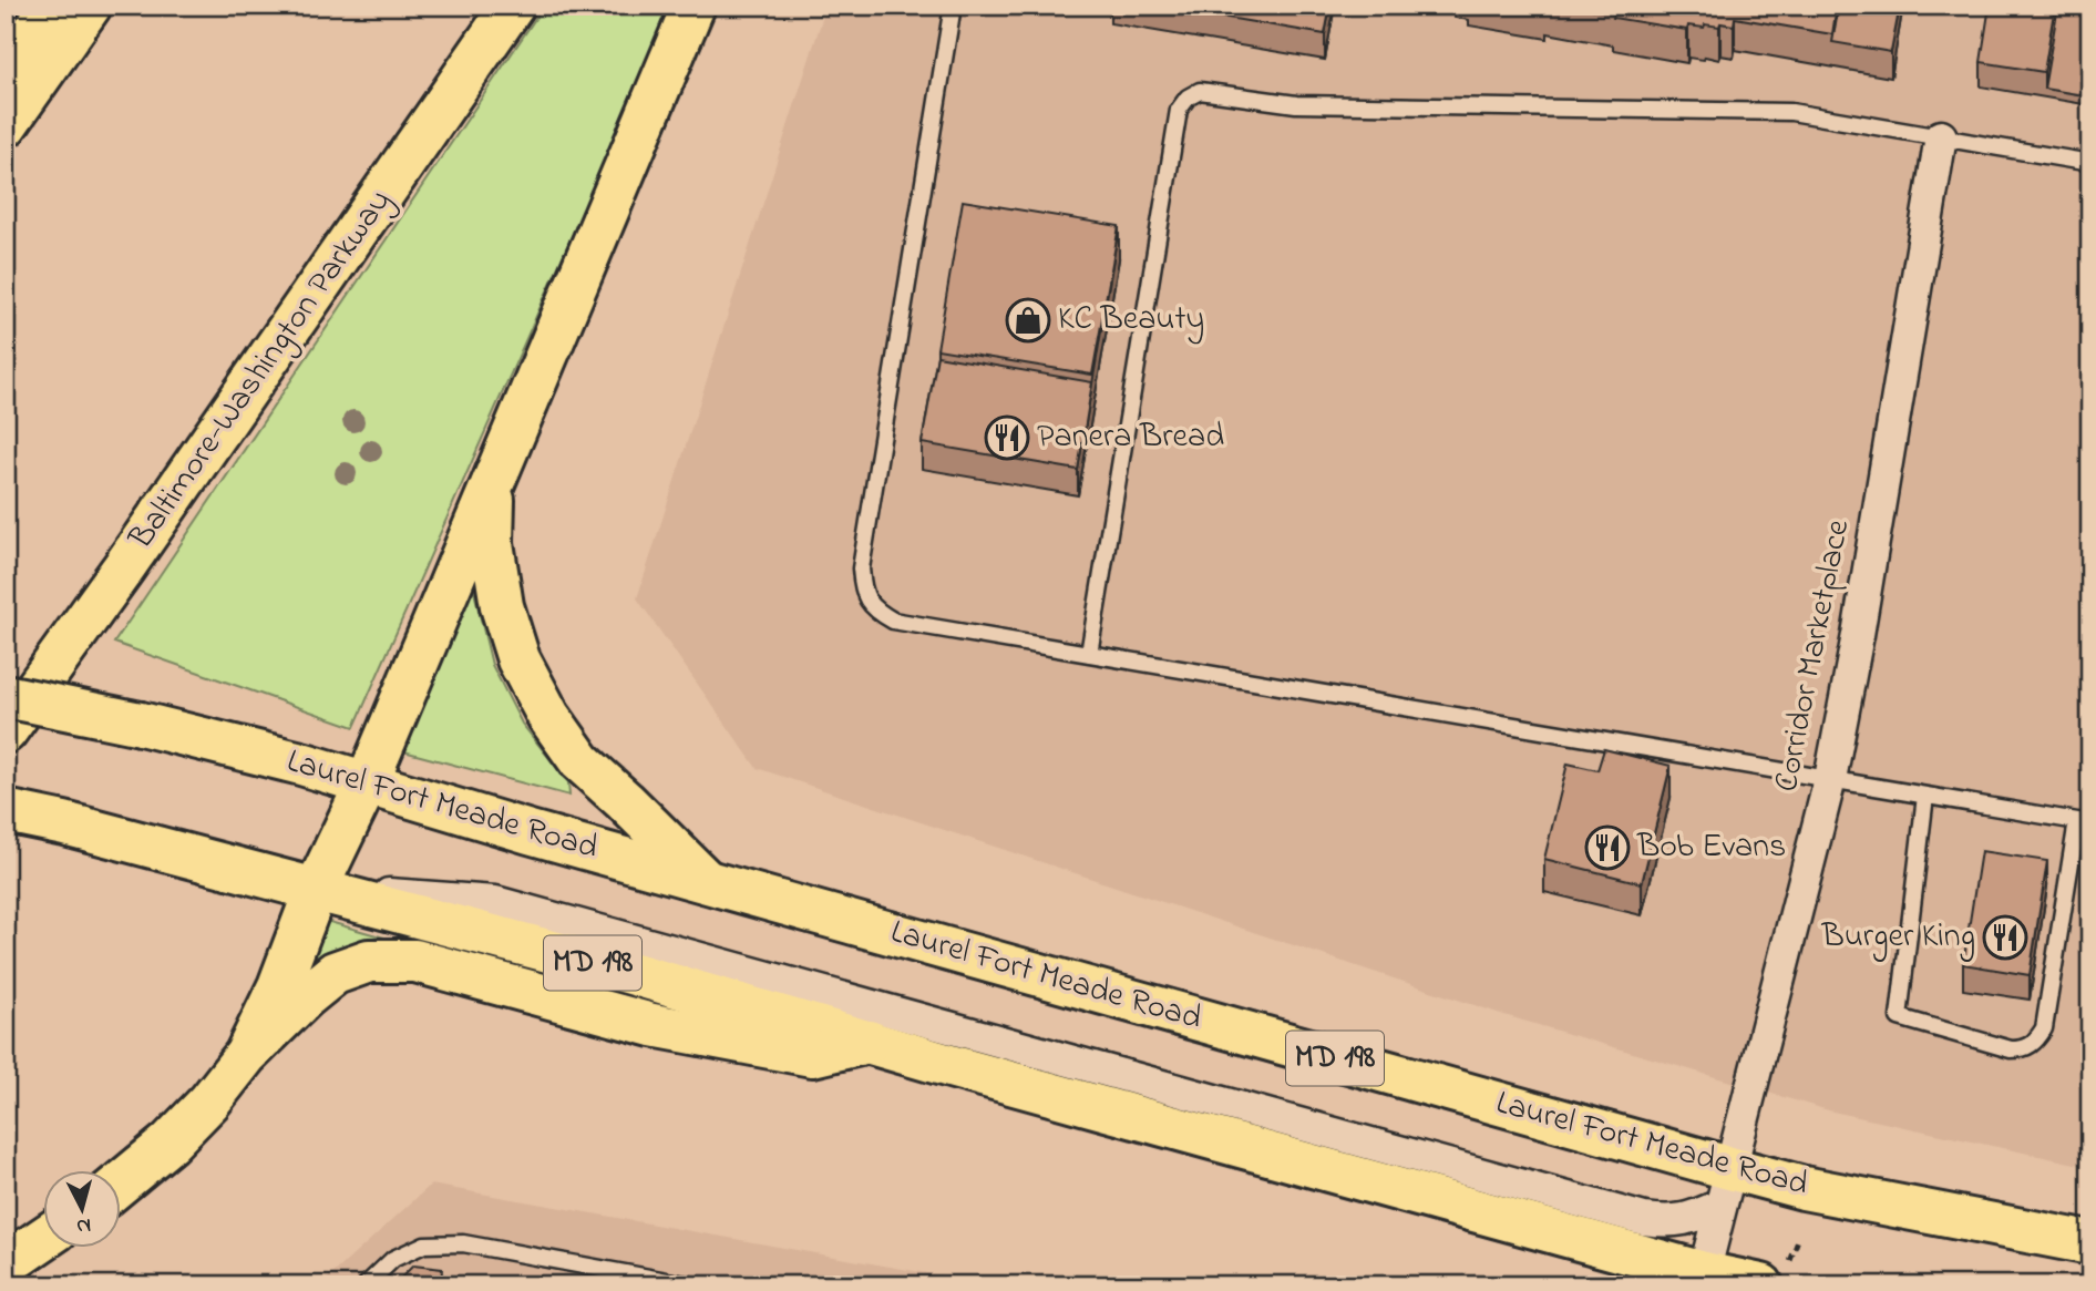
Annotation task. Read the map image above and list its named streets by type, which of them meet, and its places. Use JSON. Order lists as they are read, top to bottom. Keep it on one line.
{"streets":{"main road":["Baltimore-Washington Parkway","Laurel Fort Meade Road","MD 198"],"street":["Corridor Marketplace"]},"crossings":[["Corridor Marketplace","Laurel Fort Meade Road"],["Corridor Marketplace","MD 198"]],"places":{"shop":["KC Beauty"],"restaurant":["Panera Bread","Bob Evans","Burger King"]},"north":"bottom"}
